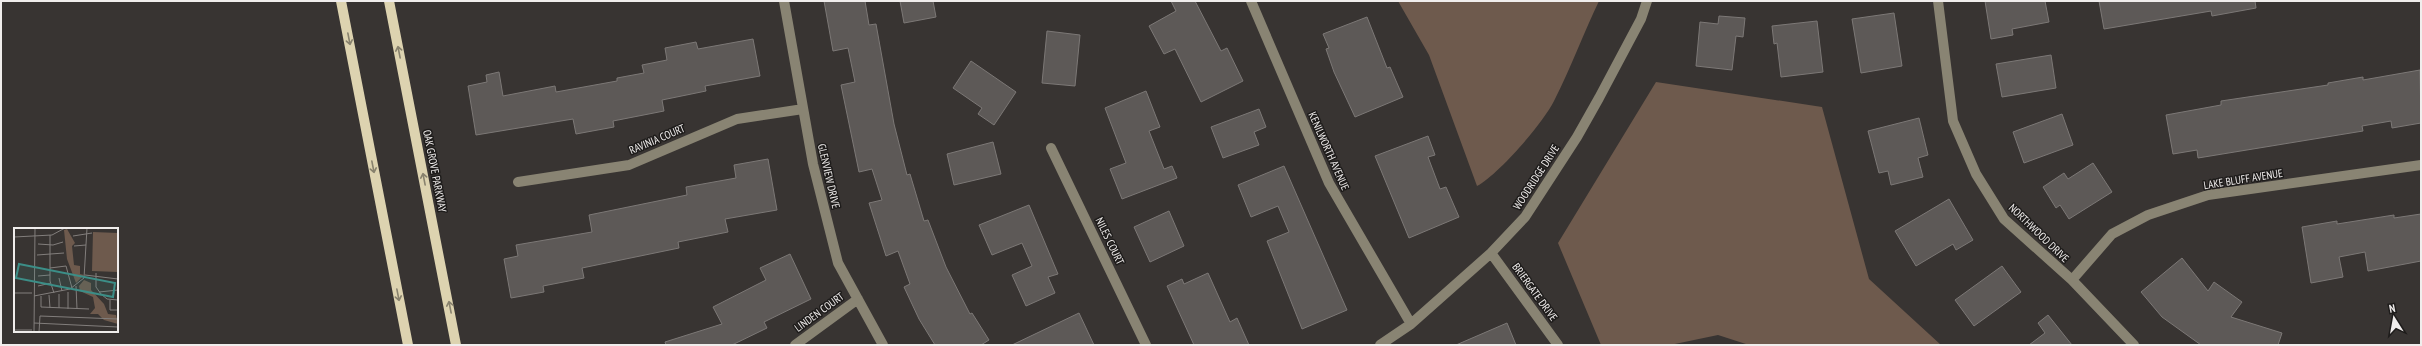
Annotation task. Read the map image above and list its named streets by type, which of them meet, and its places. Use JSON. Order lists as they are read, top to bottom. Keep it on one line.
{"streets":{"main road":["OAK GROVE PARKWAY"],"street":["RAVINIA COURT","KENILWORTH AVENUE","GLENVIEW DRIVE","WOODRIDGE DRIVE","LAKE BLUFF AVENUE","NORTHWOOD DRIVE","NILES COURT","BRIERGATE DRIVE","LINDEN COURT"]},"crossings":[["RAVINIA COURT","GLENVIEW DRIVE"],["KENILWORTH AVENUE","WOODRIDGE DRIVE"],["GLENVIEW DRIVE","LINDEN COURT"],["WOODRIDGE DRIVE","BRIERGATE DRIVE"],["LAKE BLUFF AVENUE","NORTHWOOD DRIVE"]],"north":"top"}
